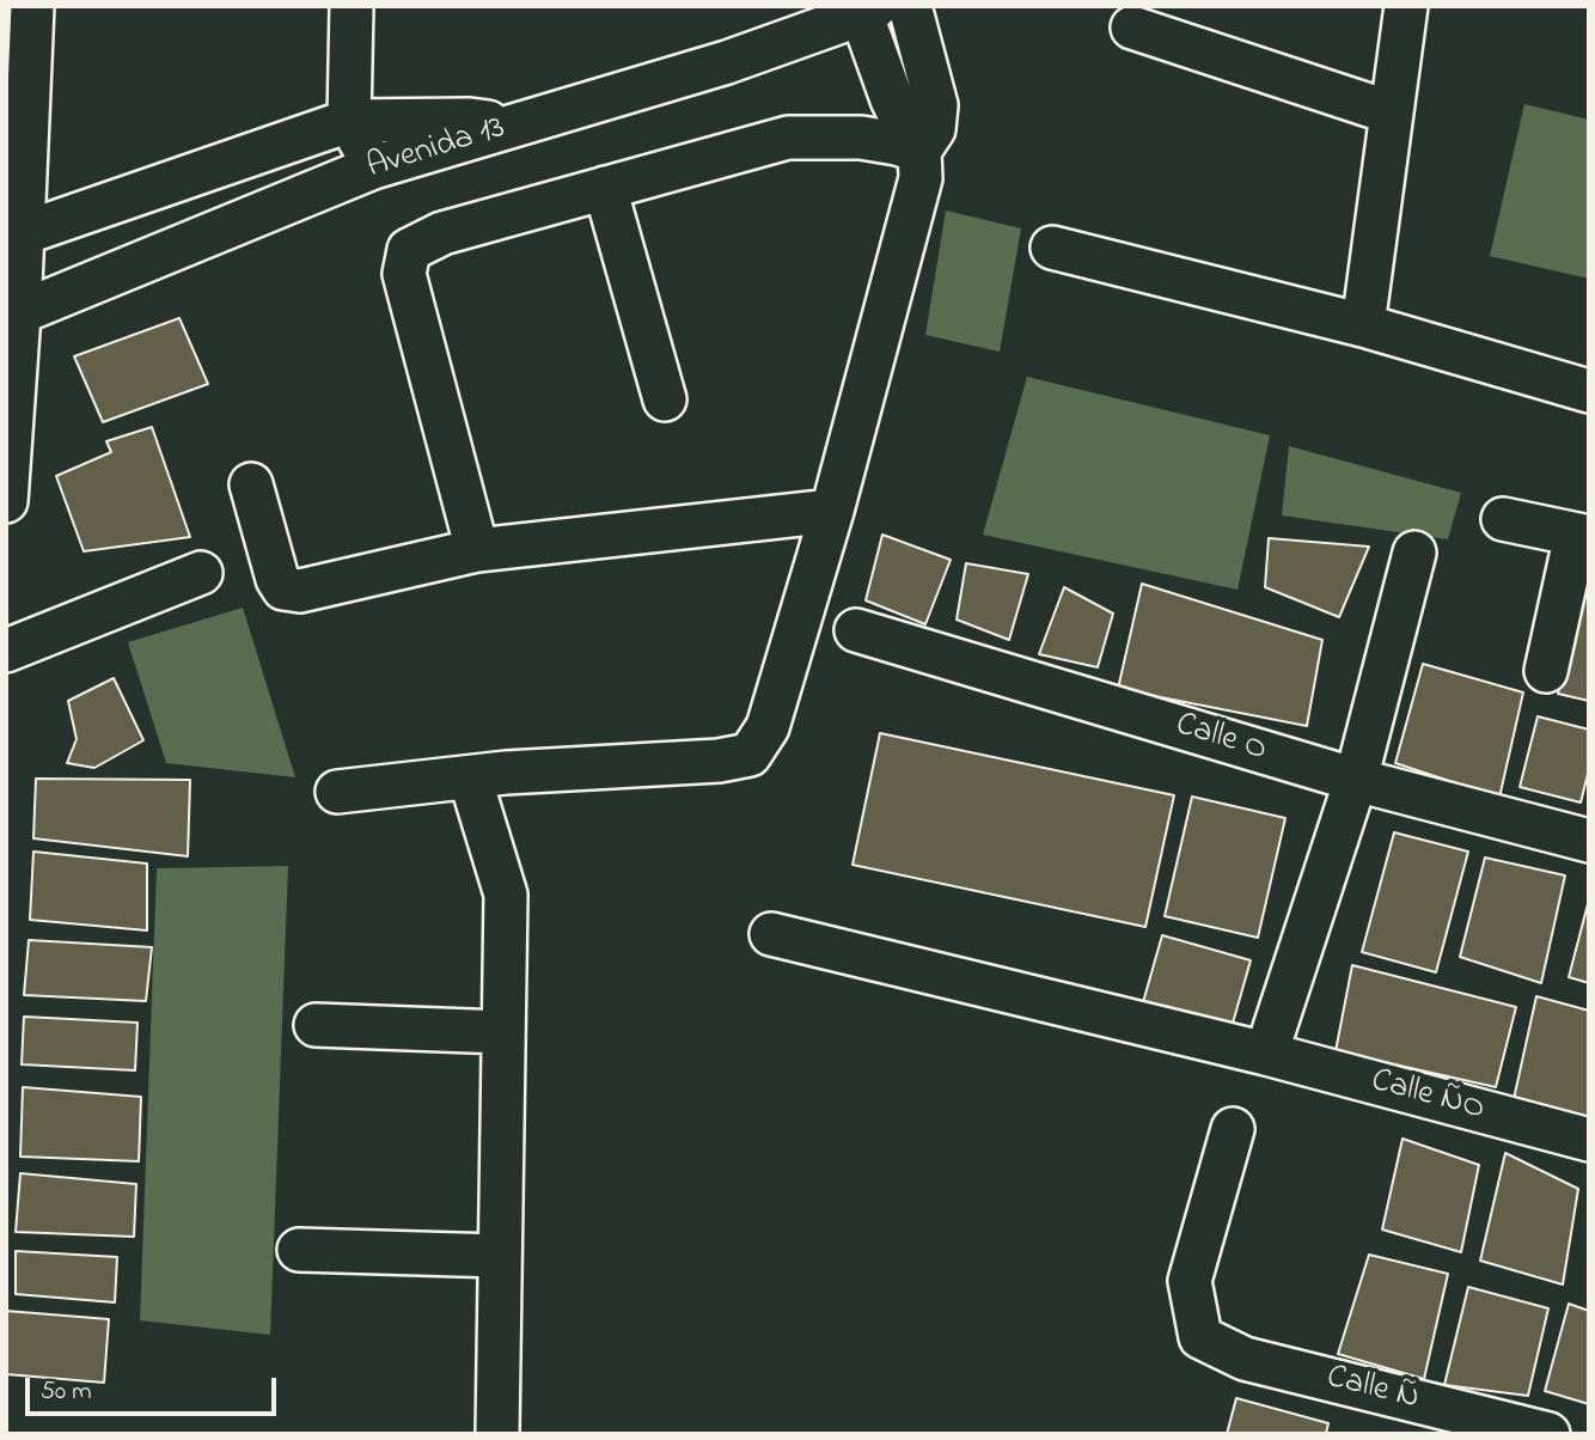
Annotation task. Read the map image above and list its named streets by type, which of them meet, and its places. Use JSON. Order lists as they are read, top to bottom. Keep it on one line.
{"streets":{"street":["Avenida 13","Calle O","Calle ÑO","Calle Ñ"]},"scale_bar":"50 m"}
